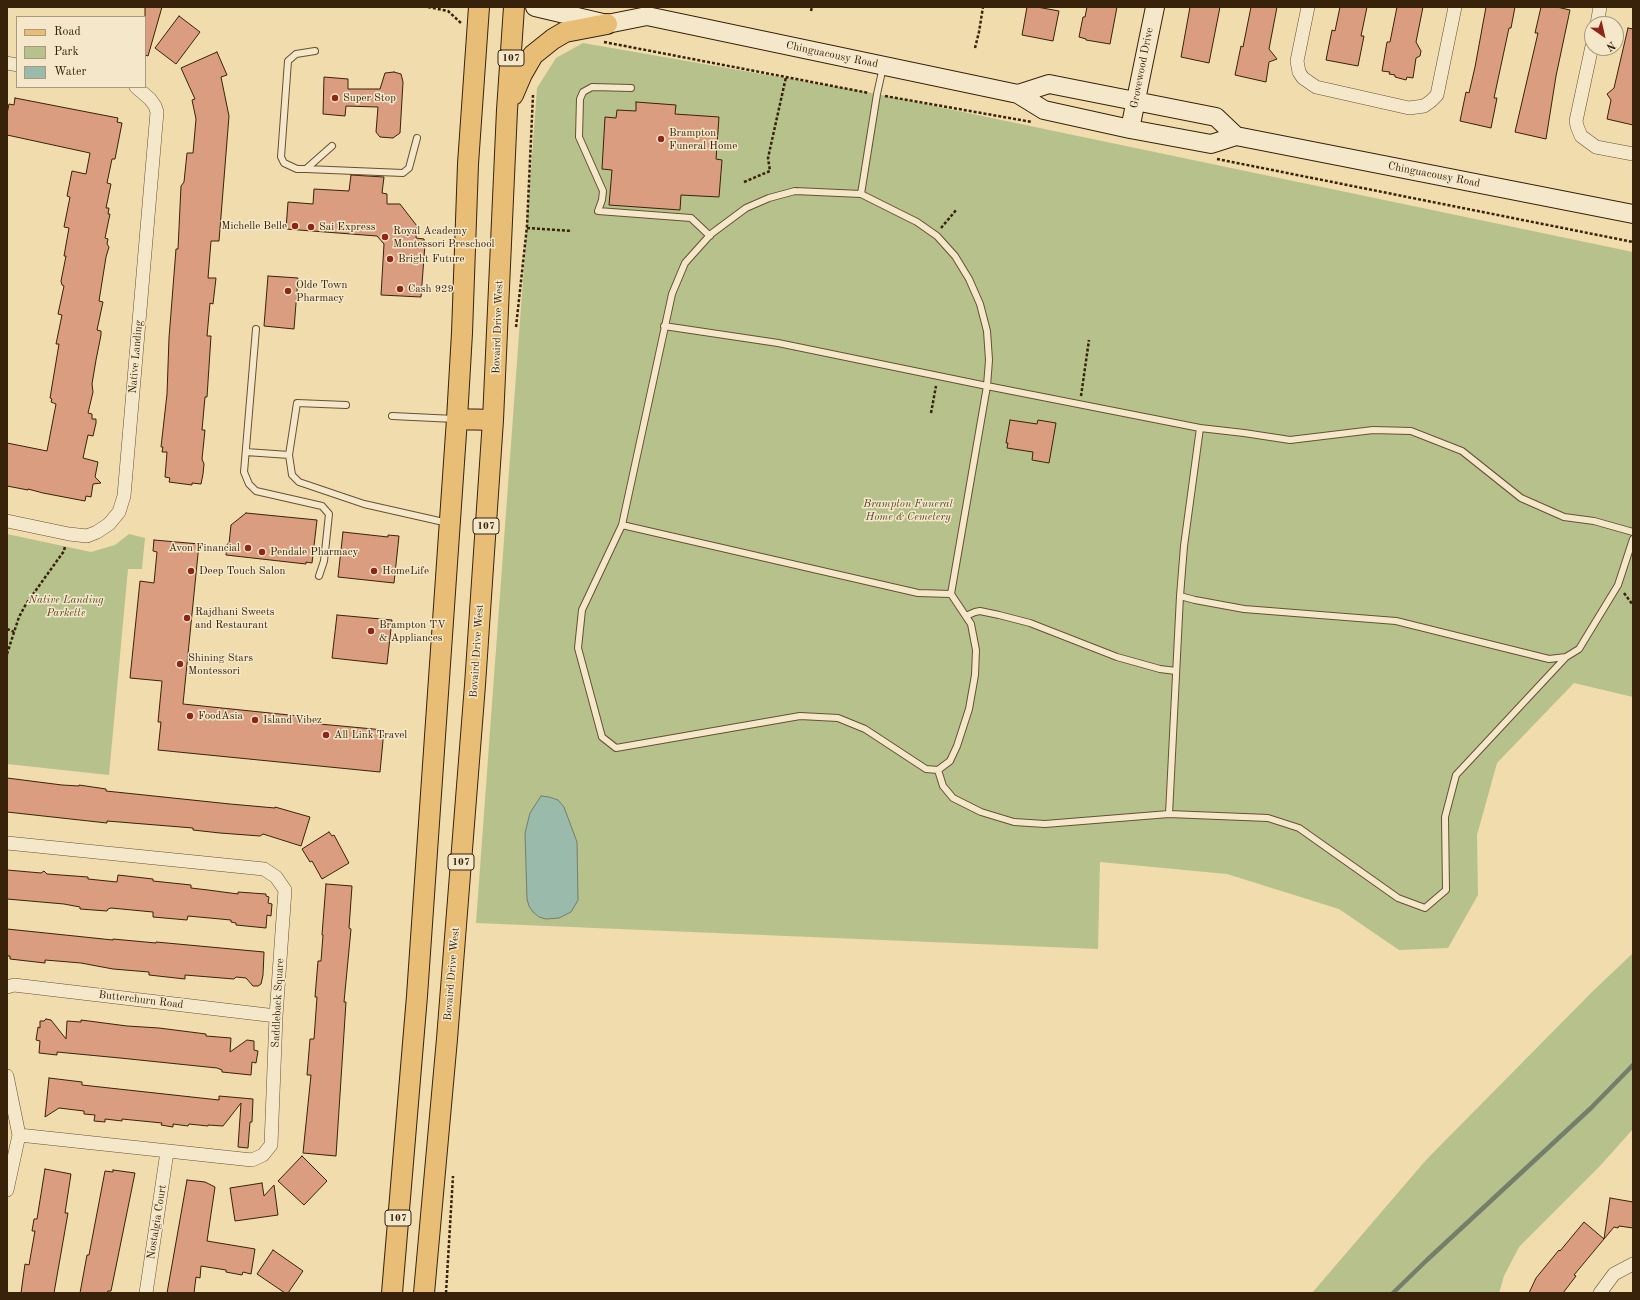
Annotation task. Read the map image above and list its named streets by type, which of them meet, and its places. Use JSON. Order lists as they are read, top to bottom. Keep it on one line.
{"streets":{"main road":["Chinguacousy Road","107","Grovewood Drive","Bovaird Drive West"],"street":["Native Landing","Butterchurn Road","Saddleback Square","Nostalgia Court"]},"crossings":[["Chinguacousy Road","Grovewood Drive"],["Butterchurn Road","Saddleback Square"],["Saddleback Square","Nostalgia Court"]],"parks":["Brampton Funeral Home & Cemetery","Native Landing Parkette"],"places":["Super Stop","Brampton Funeral Home","Michelle Belle","Sai Express","Royal Academy Montessori Preschool","Bright Future","Cash 929","Olde Town Pharmacy","Avon Financial","Pendale Pharmacy","Deep Touch Salon","HomeLife","Rajdhani Sweets and Restaurant","Brampton TV & Appliances","Shining Stars Montessori","FoodAsia","Island Vibez","All Link Travel"],"legend":["Road","Park","Water"],"north":"bottom right"}
